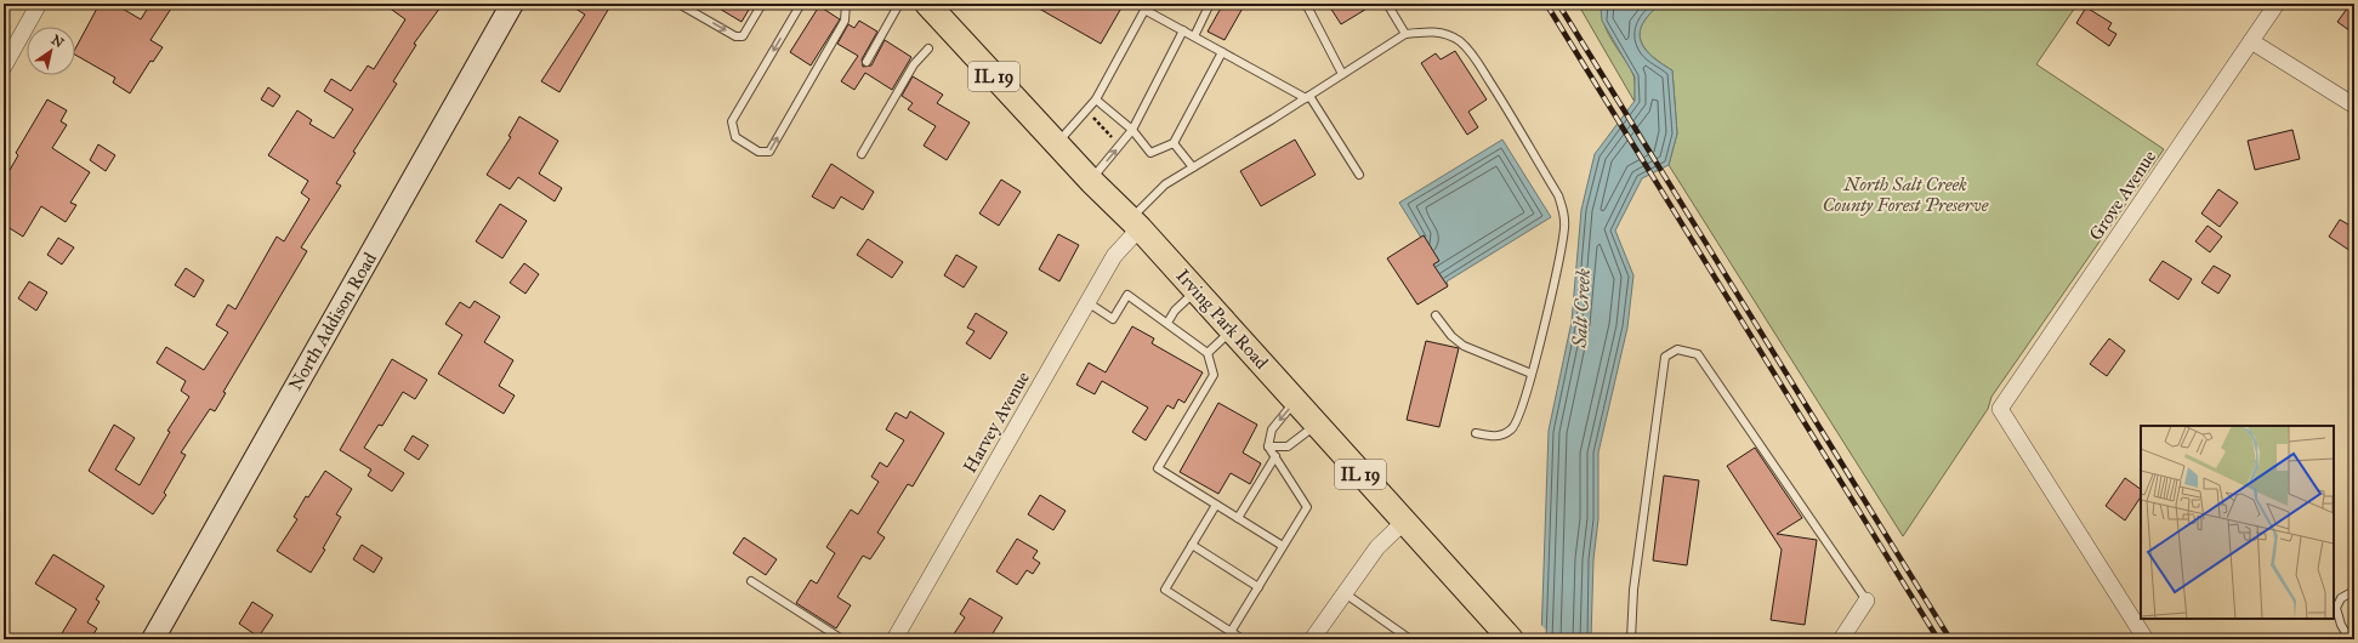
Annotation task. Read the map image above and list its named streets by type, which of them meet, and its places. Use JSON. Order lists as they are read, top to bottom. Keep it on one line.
{"streets":{"main road":["IL 19","Irving Park Road"],"street":["Grove Avenue","North Addison Road","Harvey Avenue"]},"crossings":[["Irving Park Road","Harvey Avenue"]],"water":["Salt Creek"],"parks":["North Salt Creek County Forest Preserve"],"north":"top right"}
